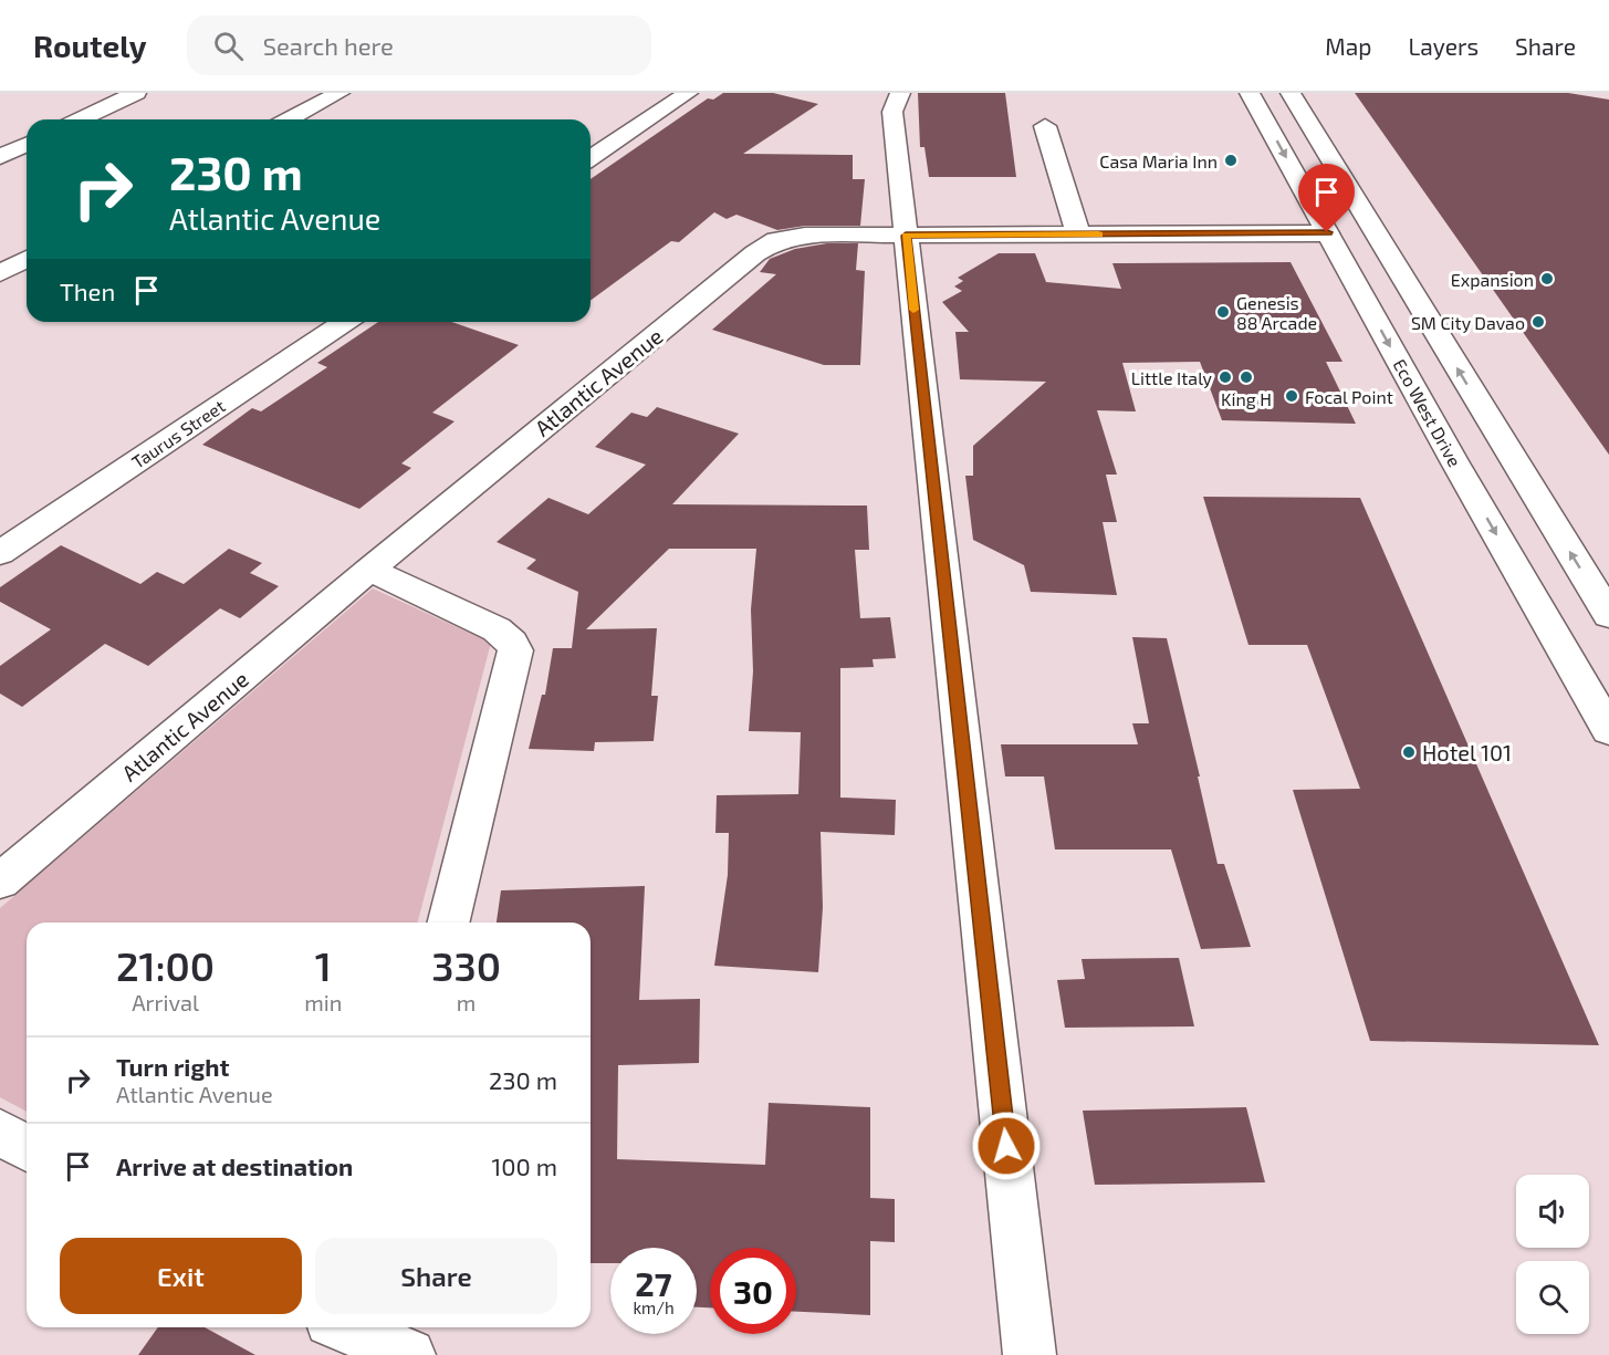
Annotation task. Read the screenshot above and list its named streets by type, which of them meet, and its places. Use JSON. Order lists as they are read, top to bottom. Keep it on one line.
{"streets":{"street":["Atlantic Avenue","Eco West Drive","Taurus Street"]},"crossings":[["Atlantic Avenue","Eco West Drive"]],"places":["Casa Maria Inn","Expansion","Genesis 88 Arcade","SM City Davao","Little Italy","King H","Focal Point","Hotel 101"],"page":{"header":"Routely","search":"Search here","nav":["Map","Layers","Share"],"turn":["230 m","Atlantic Avenue"],"then":"Then","eta":["21:00","Arrival","1","min","330","m"],"list":[{"name":"Turn right","note":"Atlantic Avenue","value":"230 m"},{"name":"Arrive at destination","value":"100 m"}],"buttons":["Exit","Share"],"speed":"27 km/h","limit":"30"}}
